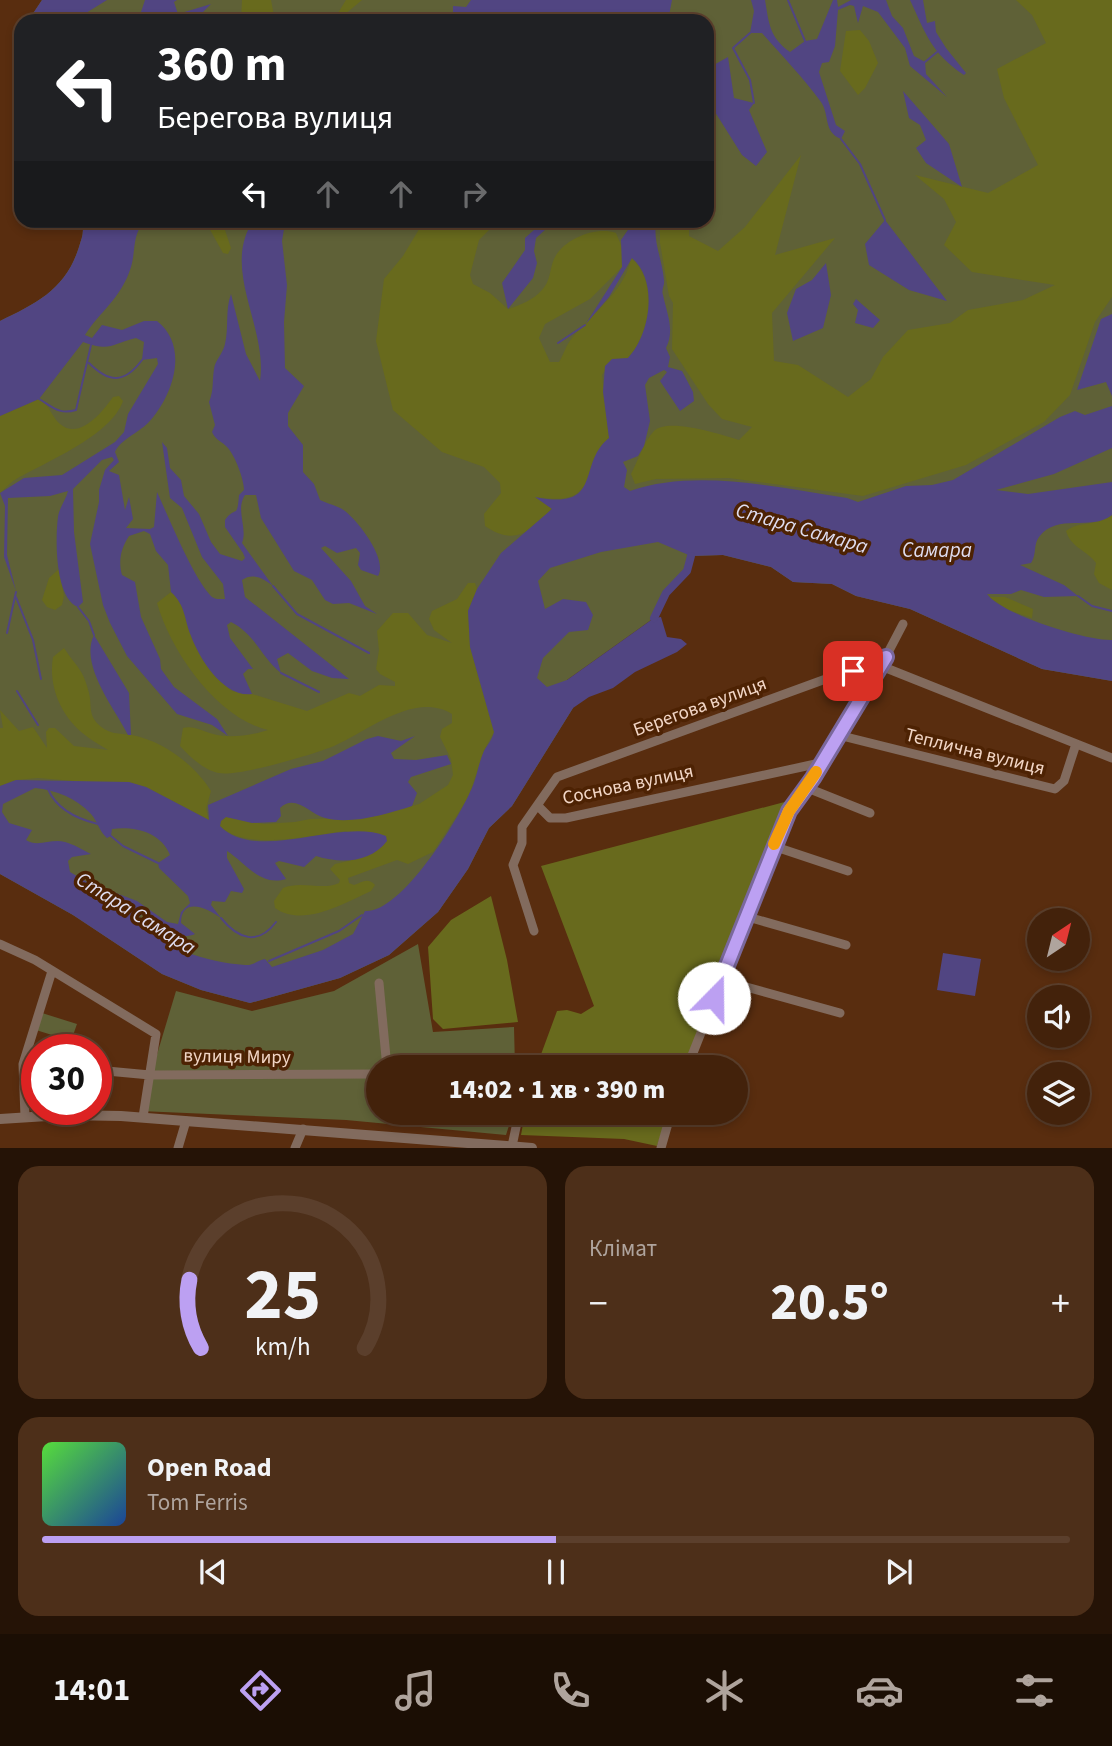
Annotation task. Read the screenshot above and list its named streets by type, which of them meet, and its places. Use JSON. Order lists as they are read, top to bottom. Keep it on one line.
{"streets":{"street":["Берегова вулиця","Теплична вулиця","Соснова вулиця","вулиця Миру"]},"crossings":[["Берегова вулиця","Соснова вулиця"]],"water":["Стара Самара","Самара"],"north":"top right","page":{"turn":["360 m","Берегова вулиця"],"limit":"30","trip":"14:02 · 1 хв · 390 m","tile":"Клімат","heat":["−","20.5°","+"],"song":["Open Road","Tom Ferris"],"tabs":"14:01","gauge":["25","km/h"]}}
